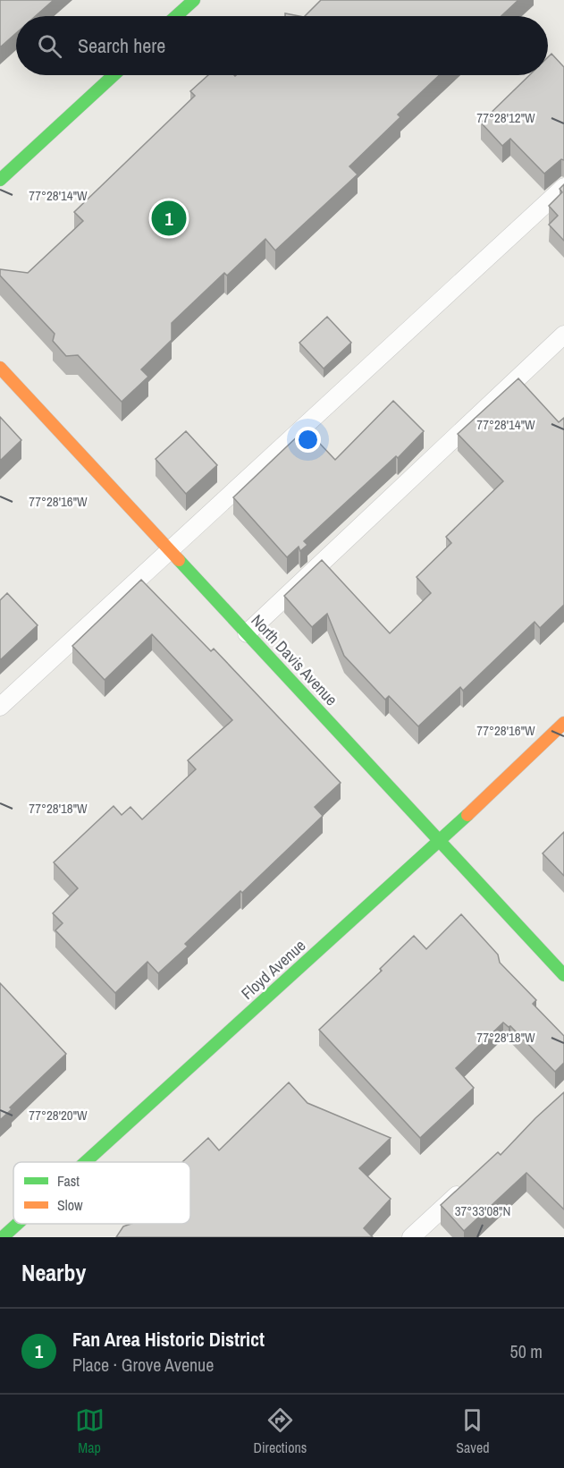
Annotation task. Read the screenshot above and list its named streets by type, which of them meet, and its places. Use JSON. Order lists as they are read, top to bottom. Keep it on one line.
{"streets":{"street":["North Davis Avenue","Floyd Avenue"]},"crossings":[["North Davis Avenue","Floyd Avenue"]],"legend":["Fast","Slow"],"page":{"search":"Search here","pins":"1","heading":"Nearby","list":[{"mark":"1","name":"Fan Area Historic District","note":"Place · Grove Avenue","value":"50 m"}],"nav":["Map","Directions","Saved"]},"coordinates":["77°28'12\"W","77°28'14\"W","77°28'16\"W","77°28'18\"W","77°28'20\"W","37°33'08\"N"]}
